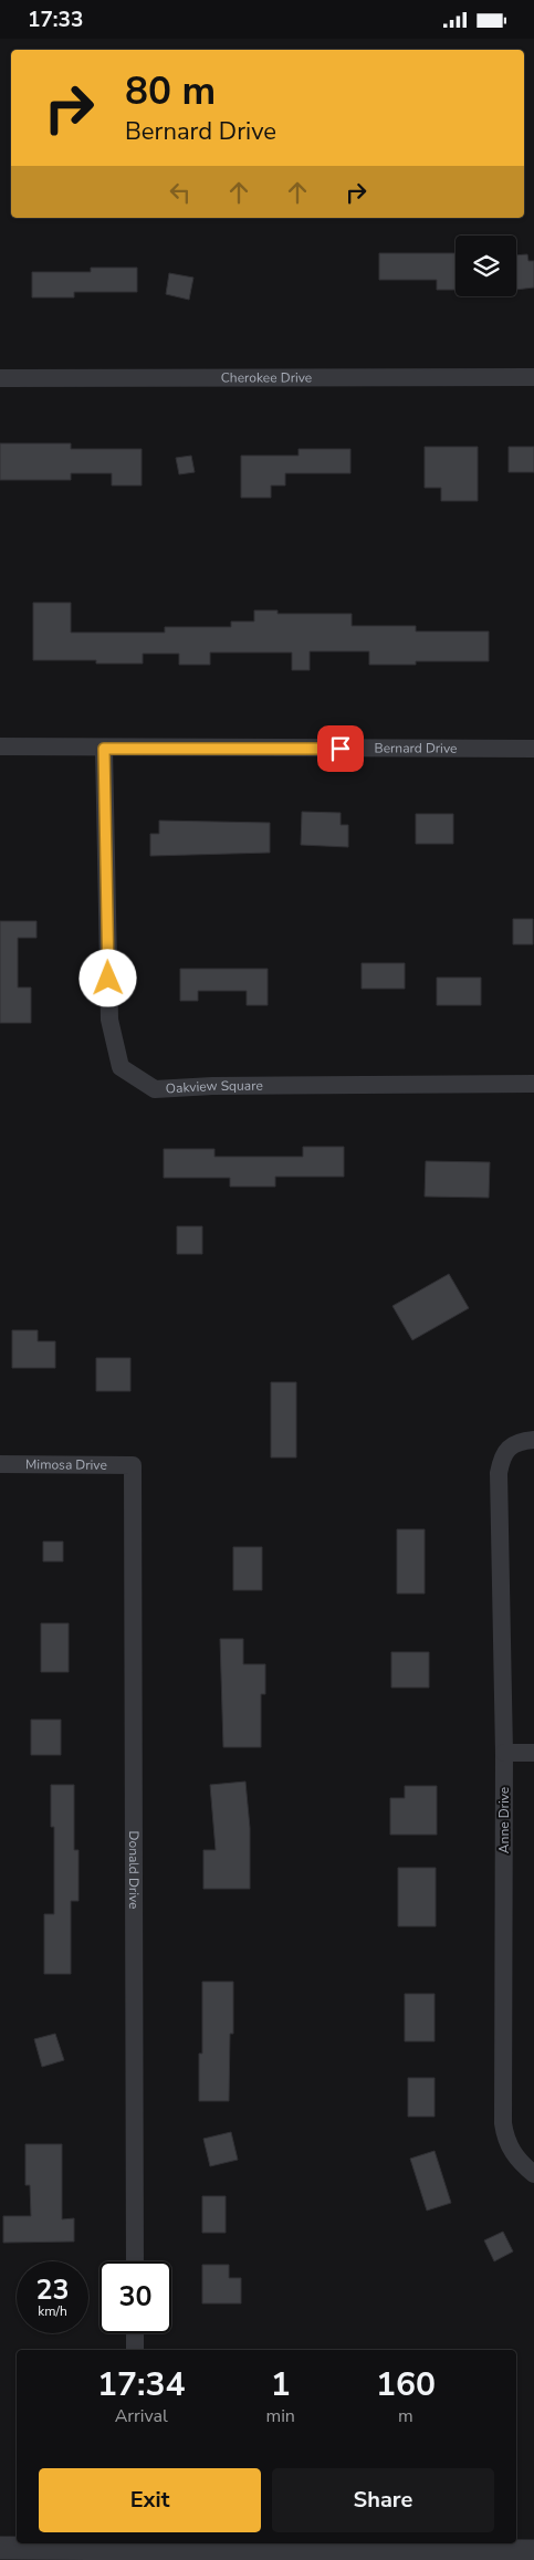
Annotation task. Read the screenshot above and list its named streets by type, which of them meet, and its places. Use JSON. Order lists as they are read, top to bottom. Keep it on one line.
{"streets":{"street":["Cherokee Drive","Bernard Drive","Oakview Square","Mimosa Drive","Anne Drive","Donald Drive"]},"crossings":[["Bernard Drive","Oakview Square"],["Mimosa Drive","Donald Drive"]],"page":{"status":"17:33","turn":["80 m","Bernard Drive"],"speed":"23 km/h","limit":"30","eta":["17:34","Arrival","1","min","160","m"],"buttons":["Exit","Share"]}}
